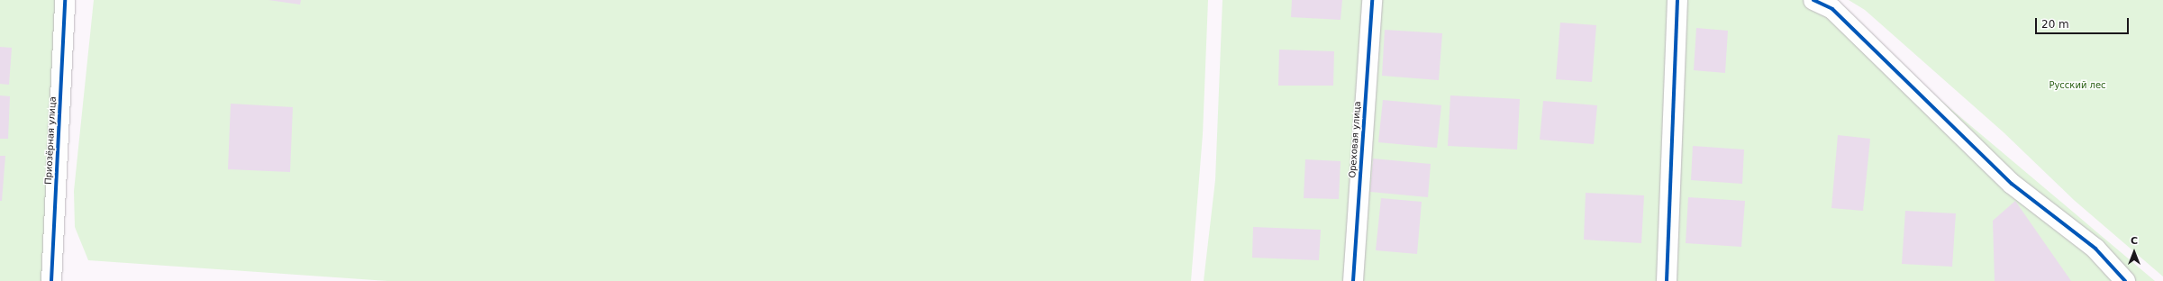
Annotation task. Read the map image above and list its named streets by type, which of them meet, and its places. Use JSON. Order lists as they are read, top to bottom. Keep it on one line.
{"streets":{"street":["Ореховая улица","Приозёрная улица"]},"parks":["Русский лес"],"scale_bar":"20 m","north":"top"}
